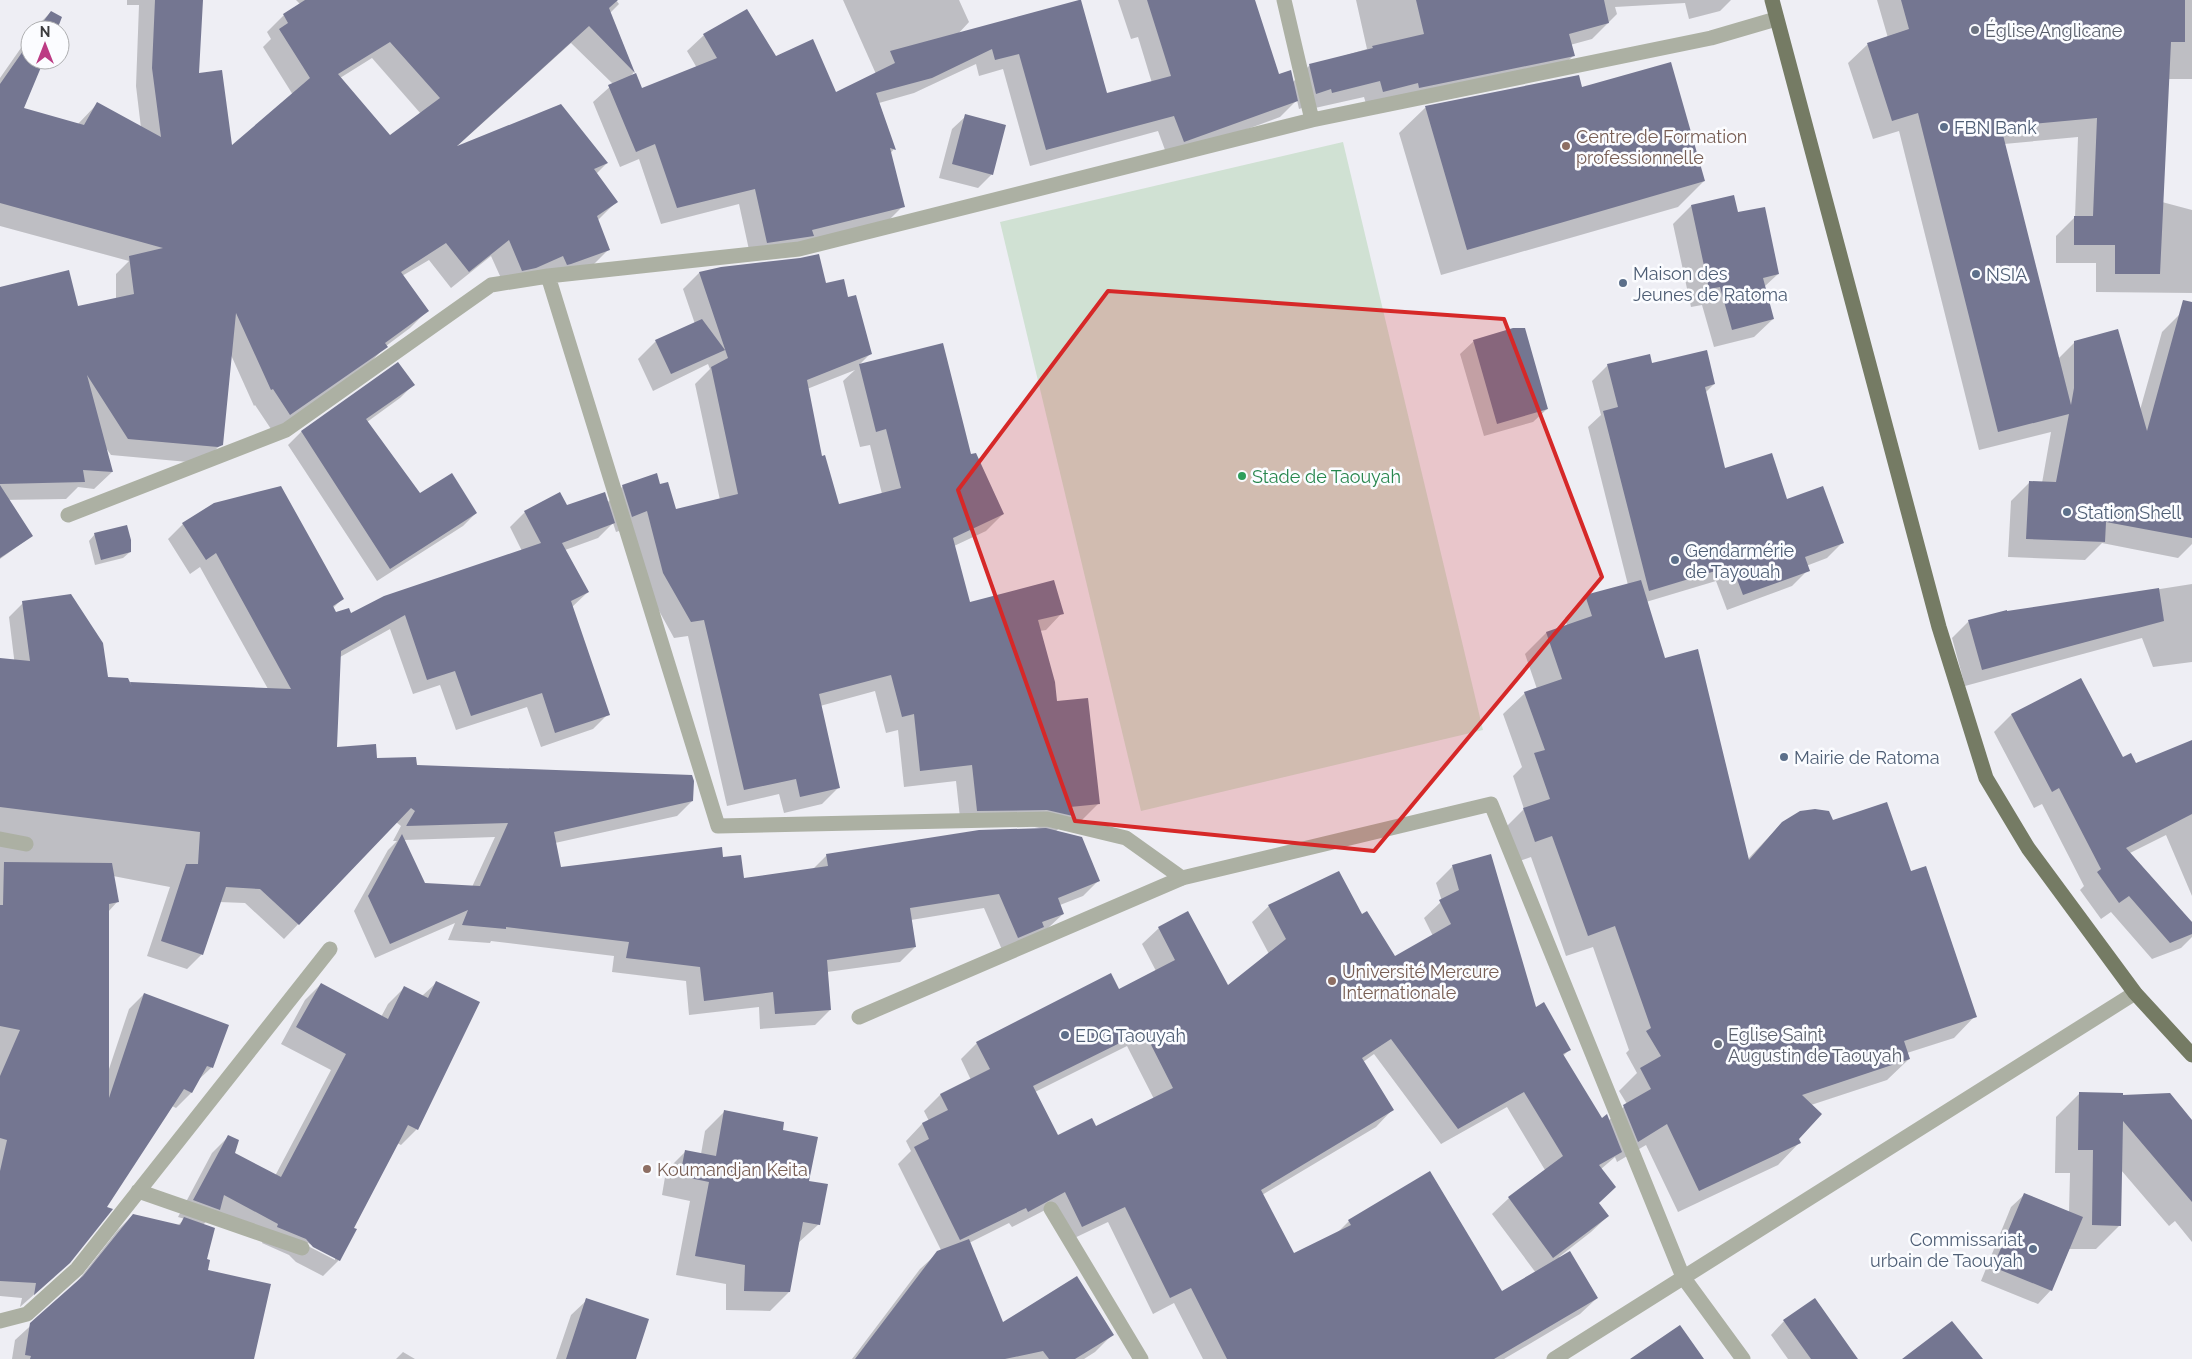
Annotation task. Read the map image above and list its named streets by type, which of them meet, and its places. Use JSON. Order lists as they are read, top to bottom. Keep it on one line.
{"places":["Église Anglicane","FBN Bank","Centre de Formation professionnelle","NSIA","Maison des Jeunes de Ratoma","Stade de Taouyah","Station Shell","Gendarmérie de Tayouah","Mairie de Ratoma","Université Mercure Internationale","EDG Taouyah","Eglise Saint Augustin de Taouyah","Koumandjan Keita","Commissariat urbain de Taouyah"],"north":"top"}
